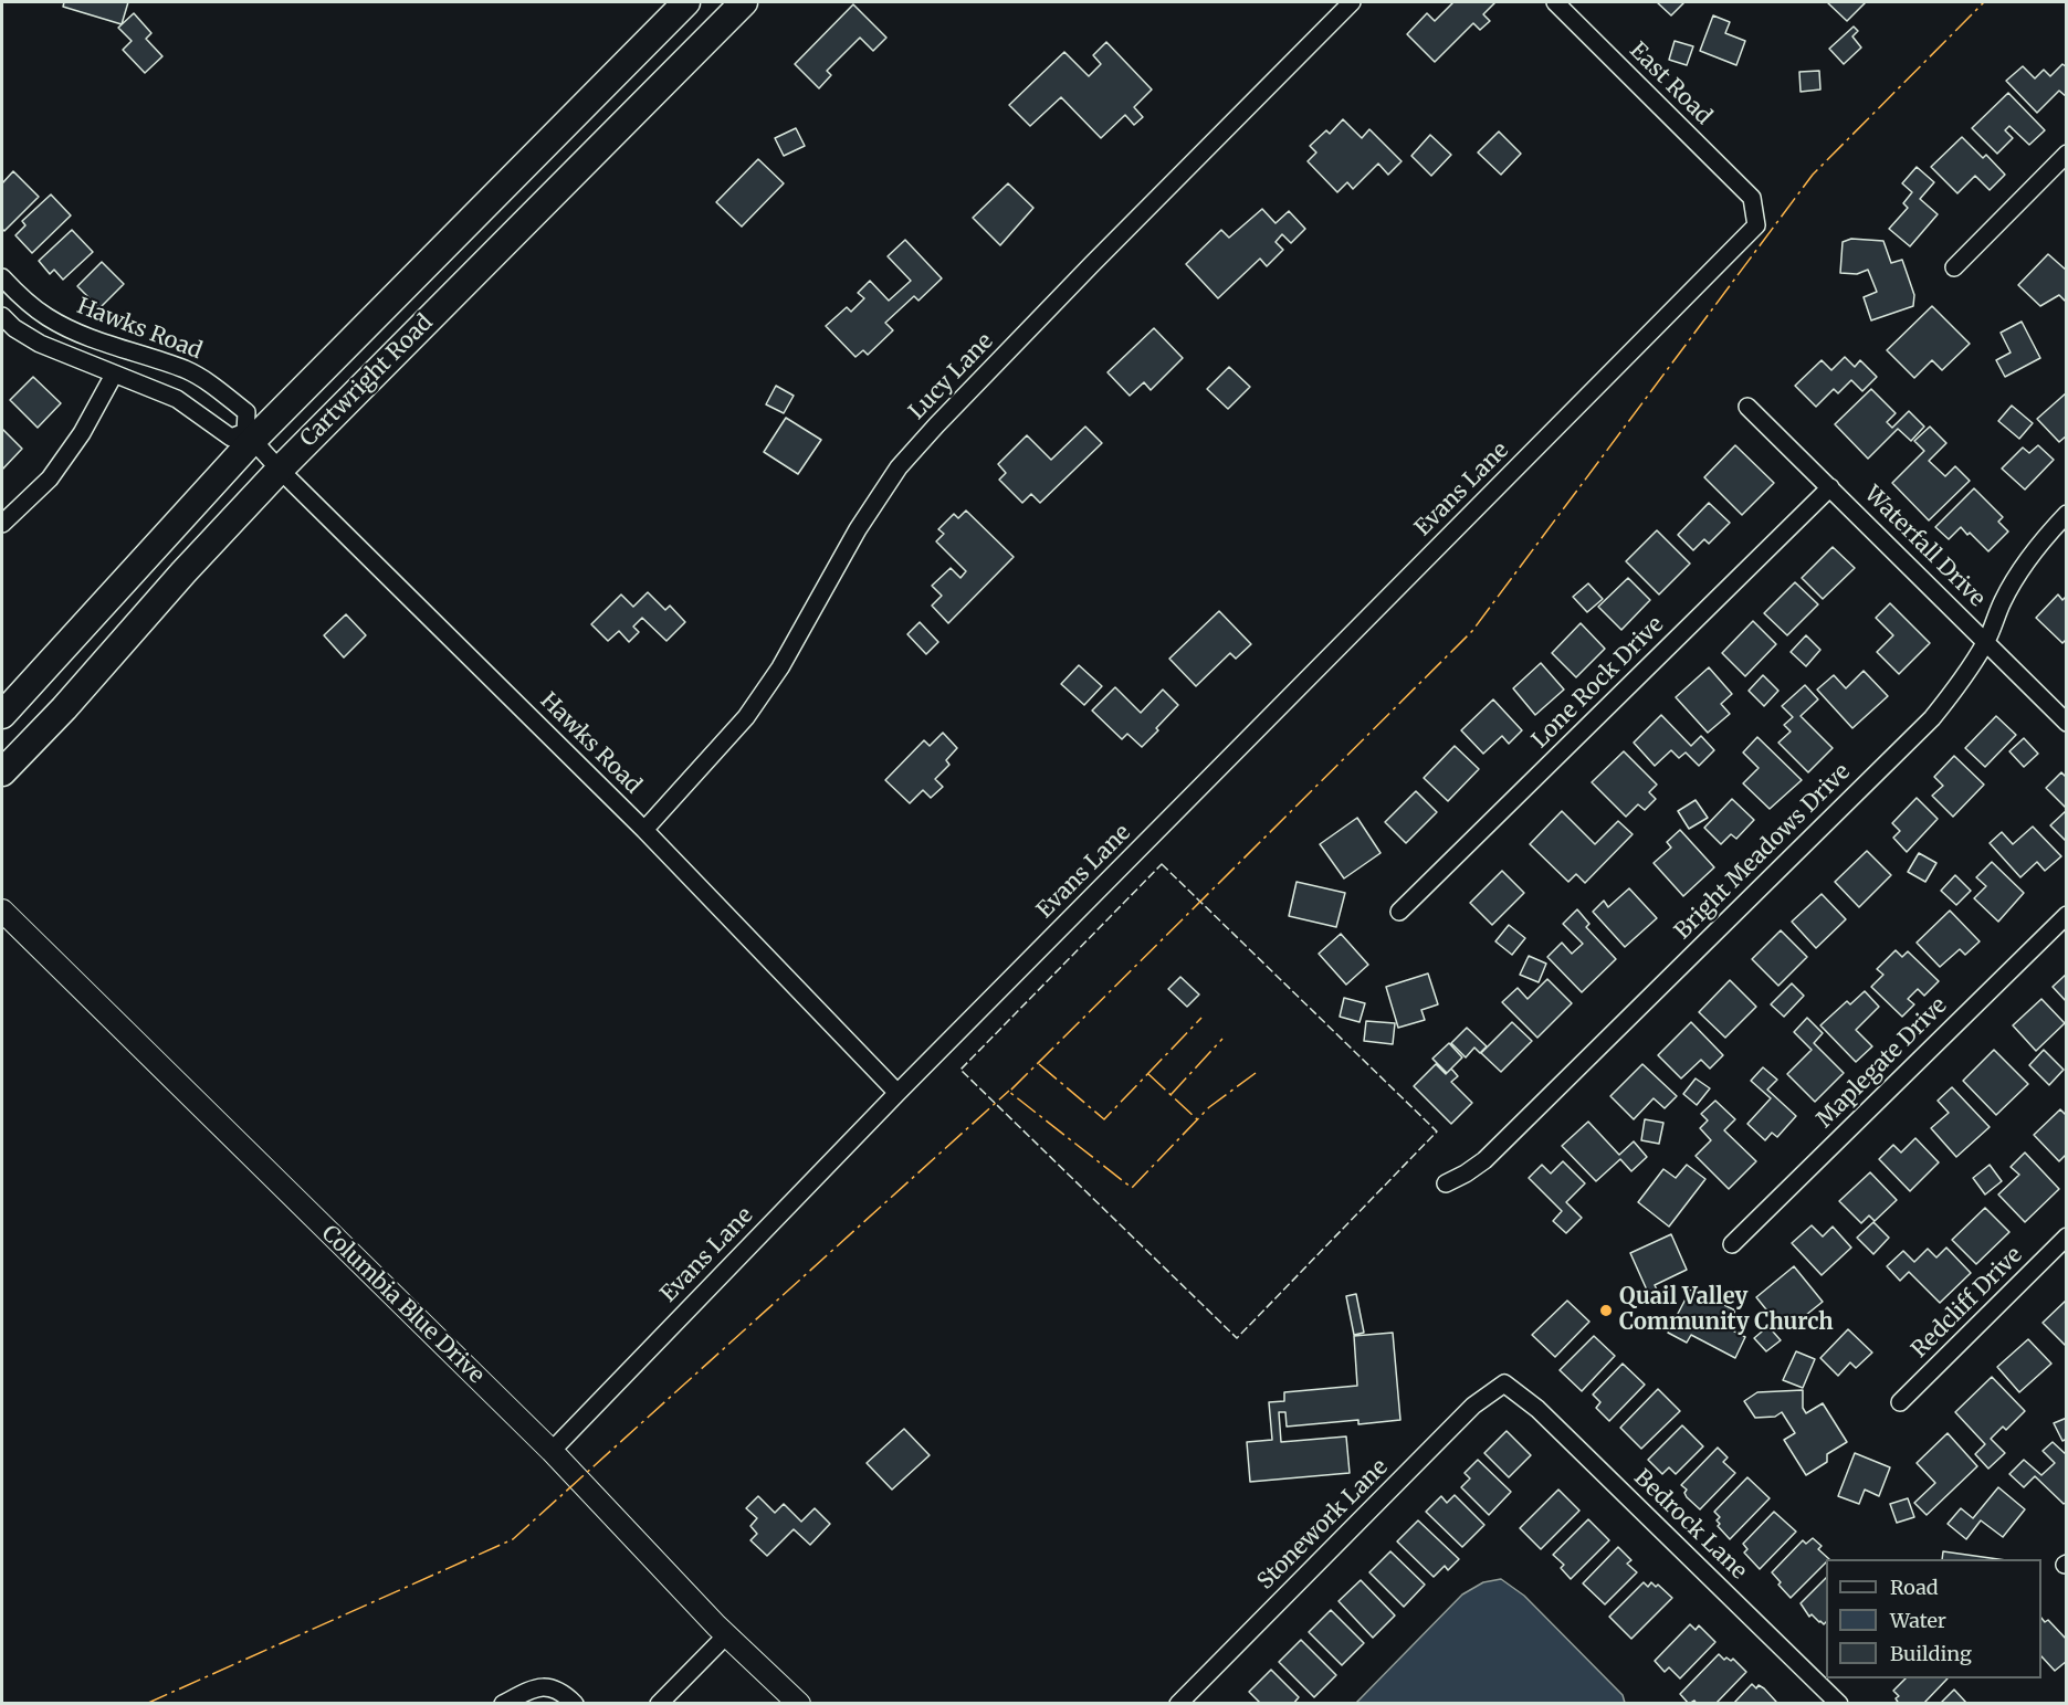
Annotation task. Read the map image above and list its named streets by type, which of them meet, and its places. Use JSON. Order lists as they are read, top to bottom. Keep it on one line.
{"streets":{"main road":["Cartwright Road"],"street":["East Road","Hawks Road","Lucy Lane","Evans Lane","Waterfall Drive","Lone Rock Drive","Bright Meadows Drive","Maplegate Drive","Redcliff Drive","Columbia Blue Drive","Stonework Lane","Bedrock Lane"]},"crossings":[["East Road","Evans Lane"],["Hawks Road","Lucy Lane"],["Hawks Road","Cartwright Road"],["Hawks Road","Evans Lane"],["Evans Lane","Columbia Blue Drive"],["Waterfall Drive","Lone Rock Drive"],["Waterfall Drive","Bright Meadows Drive"],["Stonework Lane","Bedrock Lane"]],"places":["Quail Valley Community Church"],"legend":["Road","Water","Building"]}
